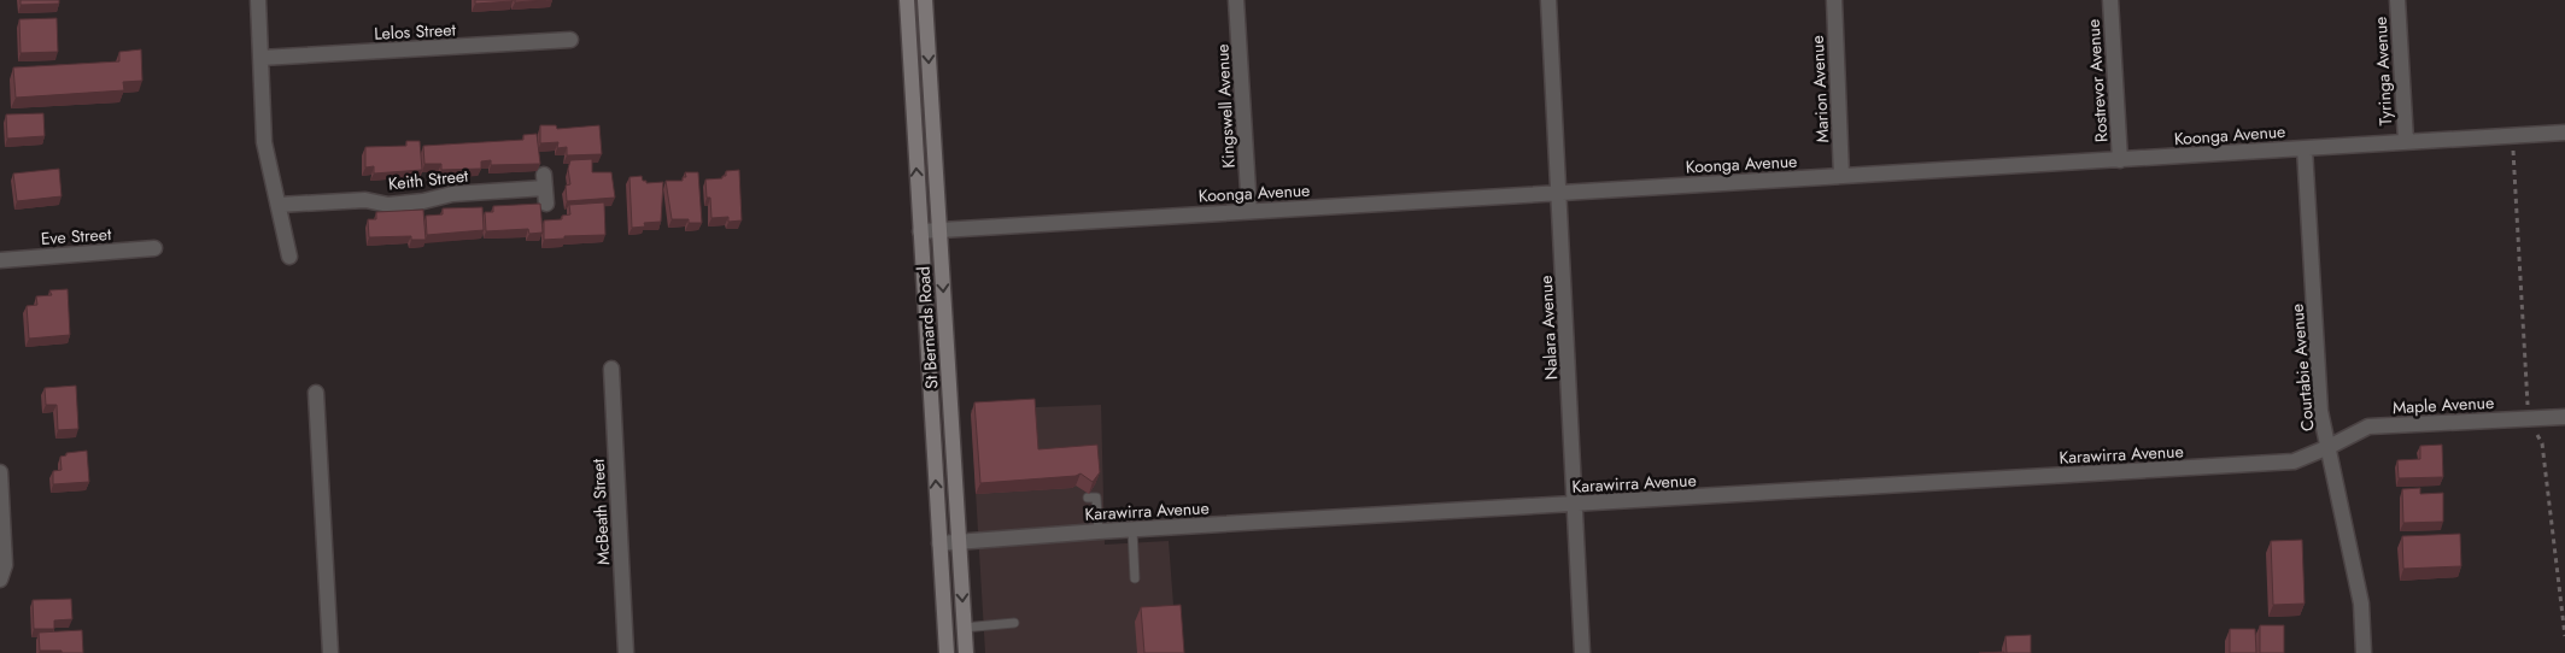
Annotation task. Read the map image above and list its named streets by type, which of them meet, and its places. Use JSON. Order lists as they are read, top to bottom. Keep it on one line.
{"streets":{"main road":["St Bernards Road"],"street":["Lelos Street","Tyringa Avenue","Rostrevor Avenue","Marion Avenue","Kingswell Avenue","Koonga Avenue","Keith Street","Eve Street","Nalara Avenue","Courtabie Avenue","Maple Avenue","Karawirra Avenue","McBeath Street"]},"crossings":[["Tyringa Avenue","Koonga Avenue"],["Rostrevor Avenue","Koonga Avenue"],["Marion Avenue","Koonga Avenue"],["Kingswell Avenue","Koonga Avenue"],["Koonga Avenue","St Bernards Road"],["Koonga Avenue","Nalara Avenue"],["Koonga Avenue","Courtabie Avenue"],["St Bernards Road","Karawirra Avenue"],["Nalara Avenue","Karawirra Avenue"],["Courtabie Avenue","Maple Avenue"],["Courtabie Avenue","Karawirra Avenue"],["Maple Avenue","Karawirra Avenue"]]}
